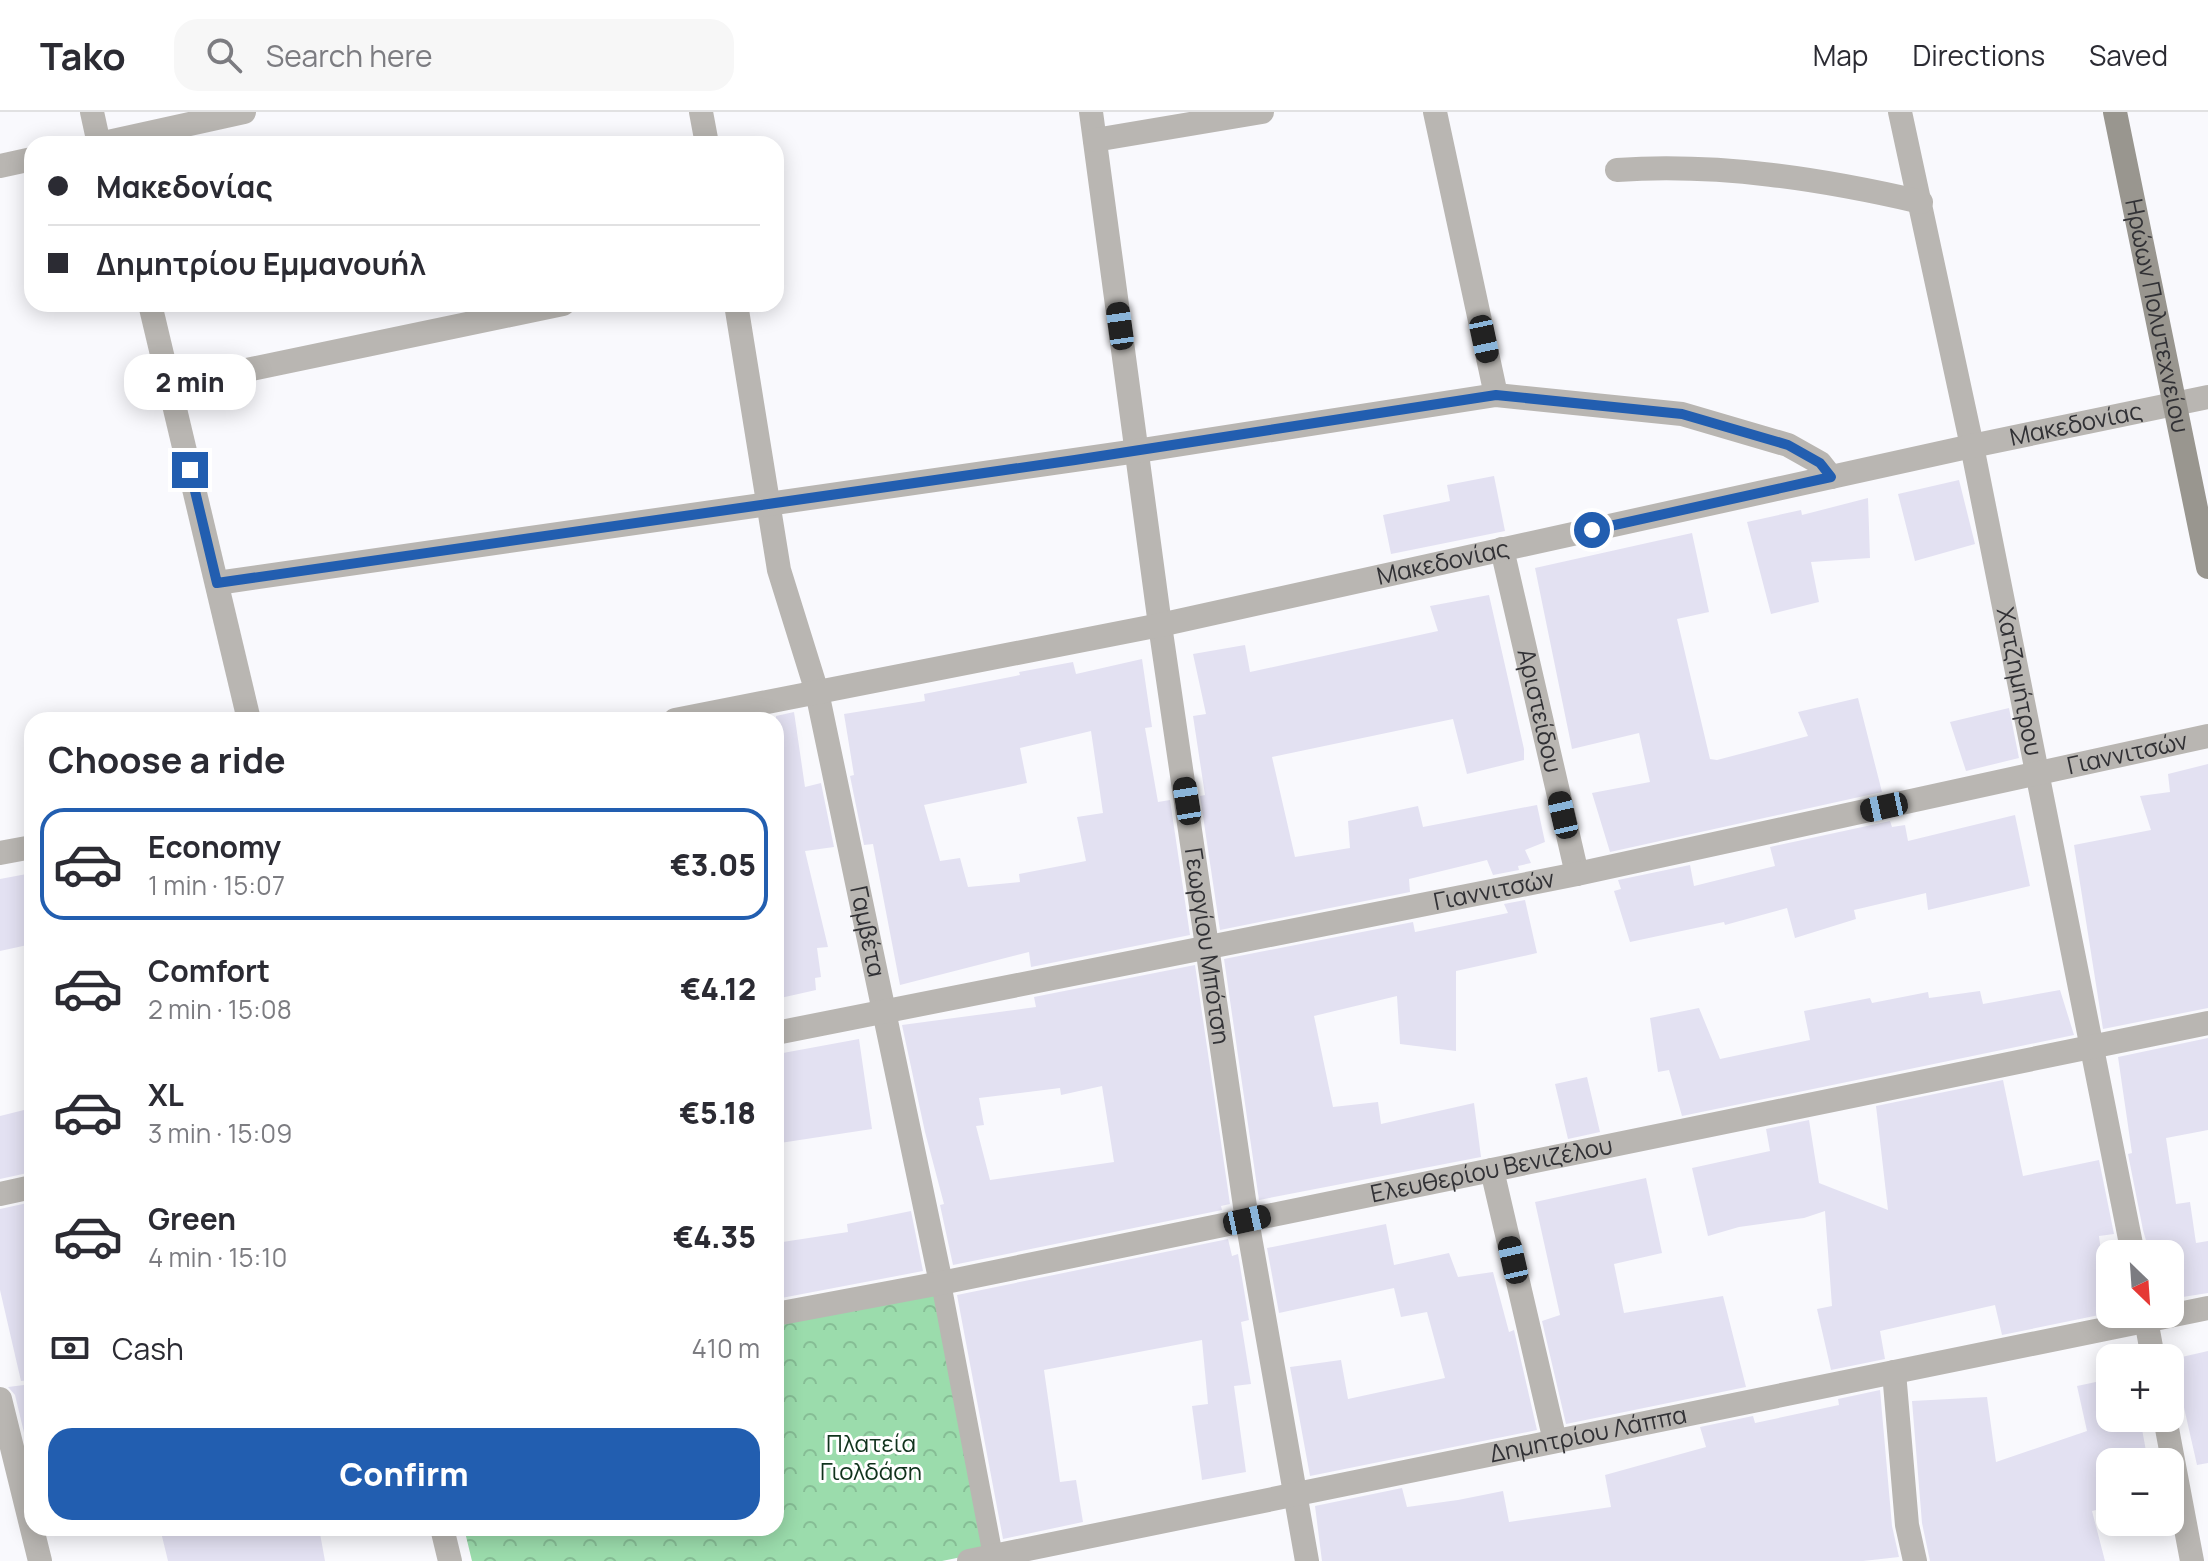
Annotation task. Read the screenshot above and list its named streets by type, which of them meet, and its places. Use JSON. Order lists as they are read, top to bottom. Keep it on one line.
{"streets":{"main road":["Ηρώων Πολυτεχνείου"],"street":["Μακεδονίας","Χατζημήτρου","Αριστείδου","Γιαννιτσών","Γαμβέτα","Γεωργίου Μπότση","Ελευθερίου Βενιζέλου","Δημητρίου Λάππα"]},"crossings":[["Ηρώων Πολυτεχνείου","Μακεδονίας"],["Μακεδονίας","Χατζημήτρου"],["Μακεδονίας","Αριστείδου"],["Μακεδονίας","Γαμβέτα"],["Μακεδονίας","Γεωργίου Μπότση"],["Χατζημήτρου","Γιαννιτσών"],["Χατζημήτρου","Ελευθερίου Βενιζέλου"],["Αριστείδου","Γιαννιτσών"],["Γιαννιτσών","Γαμβέτα"],["Γιαννιτσών","Γεωργίου Μπότση"],["Γαμβέτα","Ελευθερίου Βενιζέλου"],["Γαμβέτα","Δημητρίου Λάππα"],["Γεωργίου Μπότση","Ελευθερίου Βενιζέλου"],["Γεωργίου Μπότση","Δημητρίου Λάππα"]],"parks":["Πλατεία Γιολδάση"],"north":"bottom right","page":{"header":"Tako","search":"Search here","nav":["Map","Directions","Saved"],"banner":["Μακεδονίας","Δημητρίου Εμμανουήλ"],"bubble":"2 min","heading":"Choose a ride","list":[{"name":"Economy","note":"1 min · 15:07","value":"€3.05"},{"name":"Comfort","note":"2 min · 15:08","value":"€4.12"},{"name":"XL","note":"3 min · 15:09","value":"€5.18"},{"name":"Green","note":"4 min · 15:10","value":"€4.35"}],"map_buttons":["+","−"],"pay":["Cash","410 m"],"buttons":"Confirm"}}
